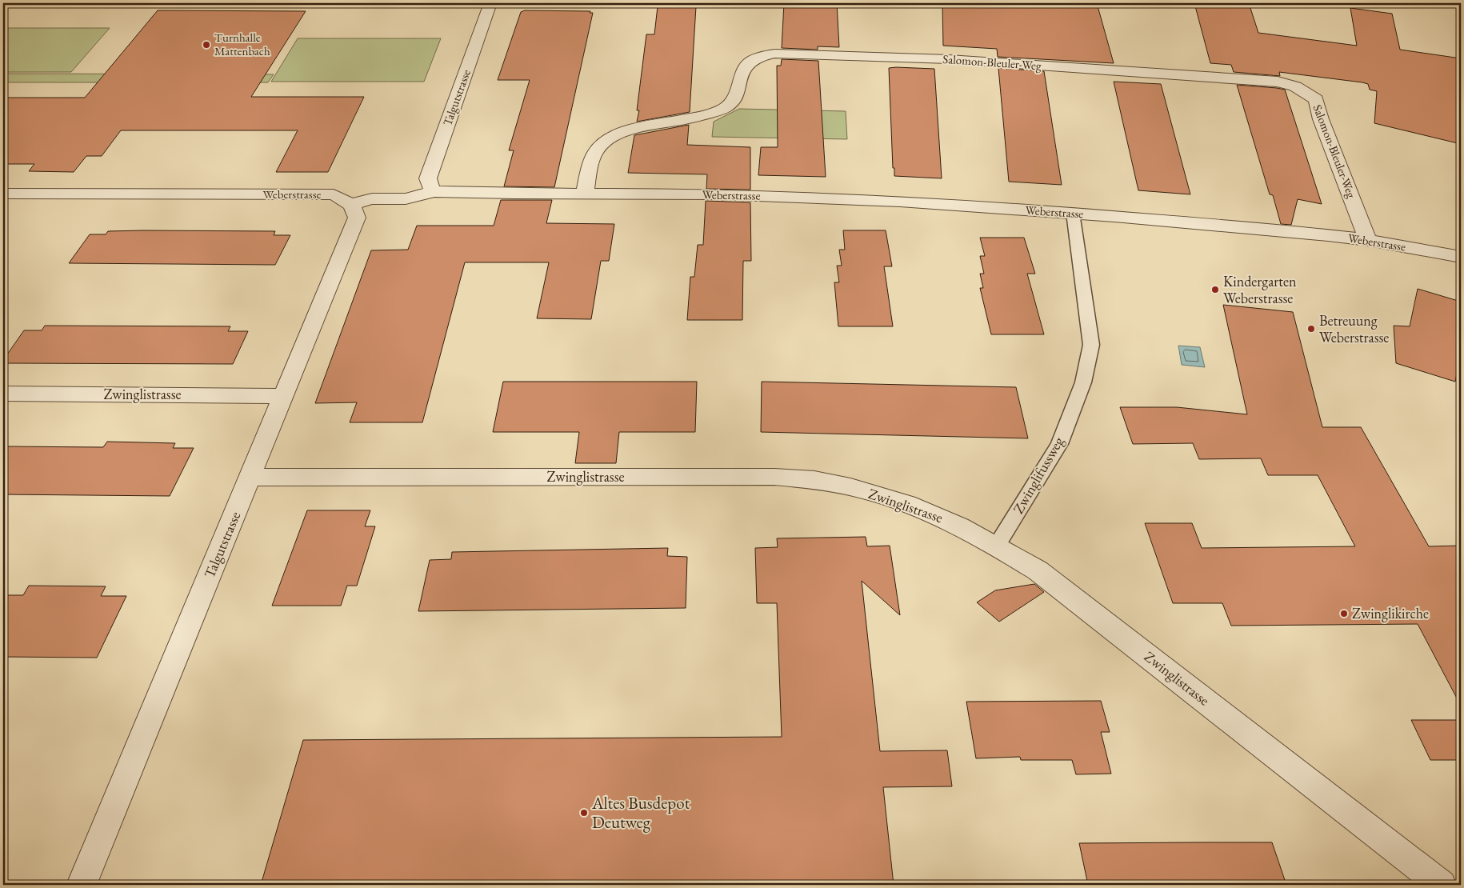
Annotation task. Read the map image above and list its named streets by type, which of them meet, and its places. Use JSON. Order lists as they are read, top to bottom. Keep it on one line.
{"streets":{"street":["Salomon-Bleuler-Weg","Talgutstrasse","Weberstrasse","Zwinglistrasse"],"lane":["Zwinglifussweg"]},"crossings":[["Salomon-Bleuler-Weg","Weberstrasse"],["Talgutstrasse","Weberstrasse"],["Talgutstrasse","Zwinglistrasse"],["Weberstrasse","Zwinglifussweg"],["Zwinglistrasse","Zwinglifussweg"]],"places":["Turnhalle Mattenbach","Kindergarten Weberstrasse","Betreuung Weberstrasse","Zwinglikirche","Altes Busdepot Deutweg"]}
